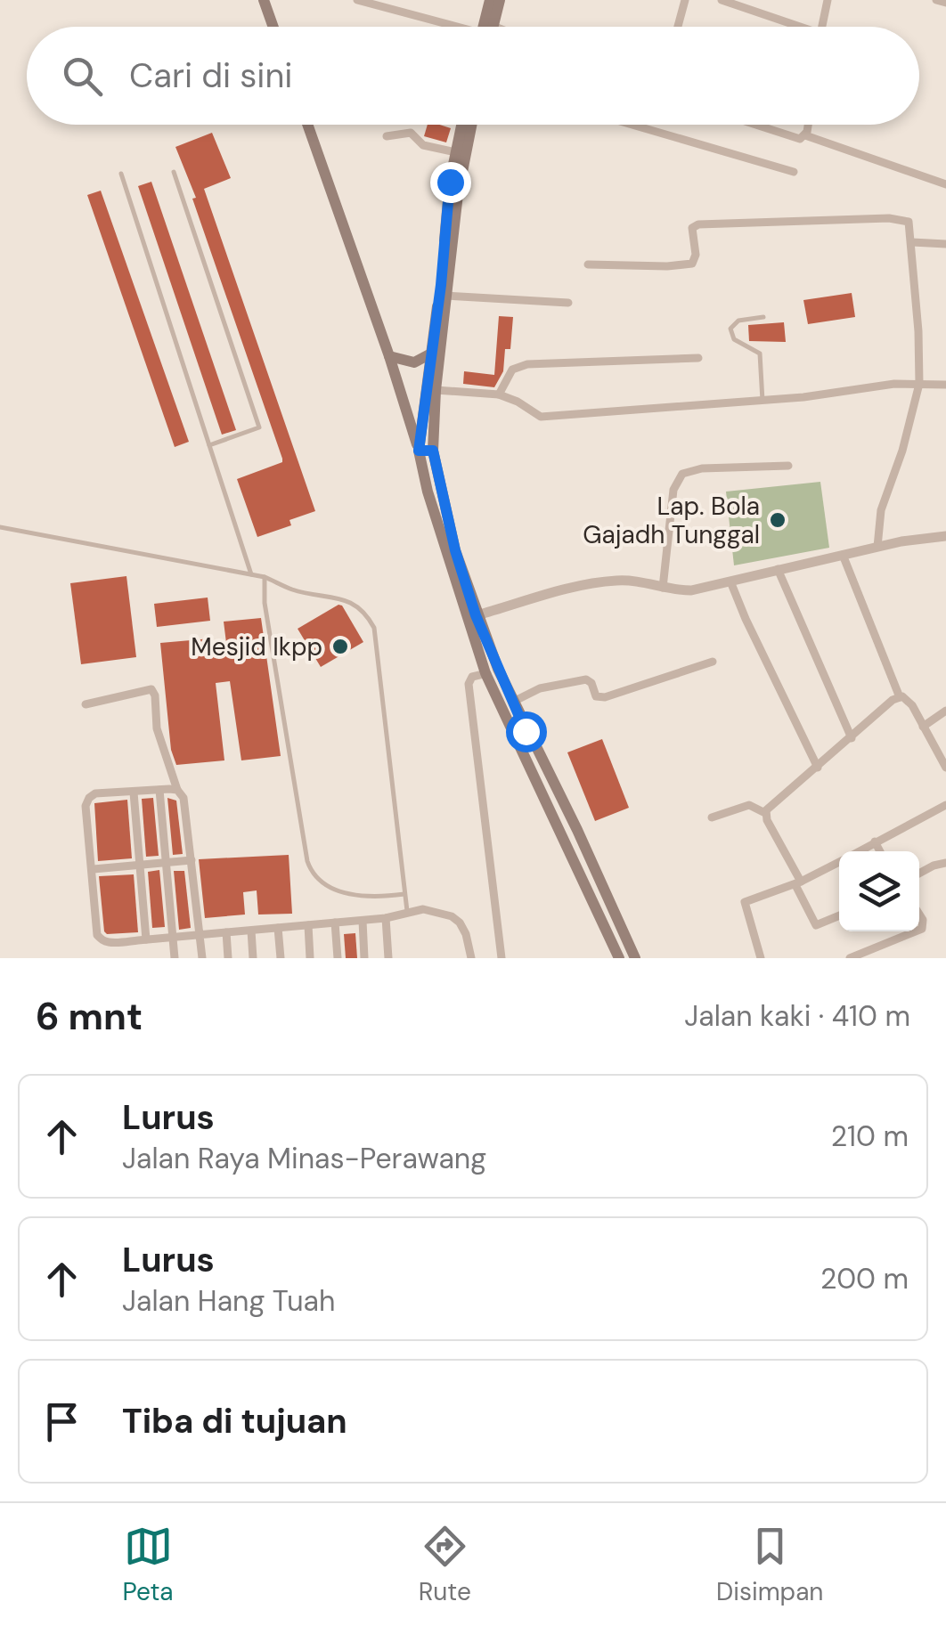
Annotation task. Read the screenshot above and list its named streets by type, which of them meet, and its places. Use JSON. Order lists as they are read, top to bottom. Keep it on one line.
{"places":["Lap. Bola Gajadh Tunggal","Mesjid Ikpp"],"page":{"search":"Cari di sini","heading":["6 mnt","Jalan kaki · 410 m"],"list":[["Lurus","Jalan Raya Minas-Perawang","210 m"],["Lurus","Jalan Hang Tuah","200 m"],"Tiba di tujuan"],"nav":["Peta","Rute","Disimpan"]}}
